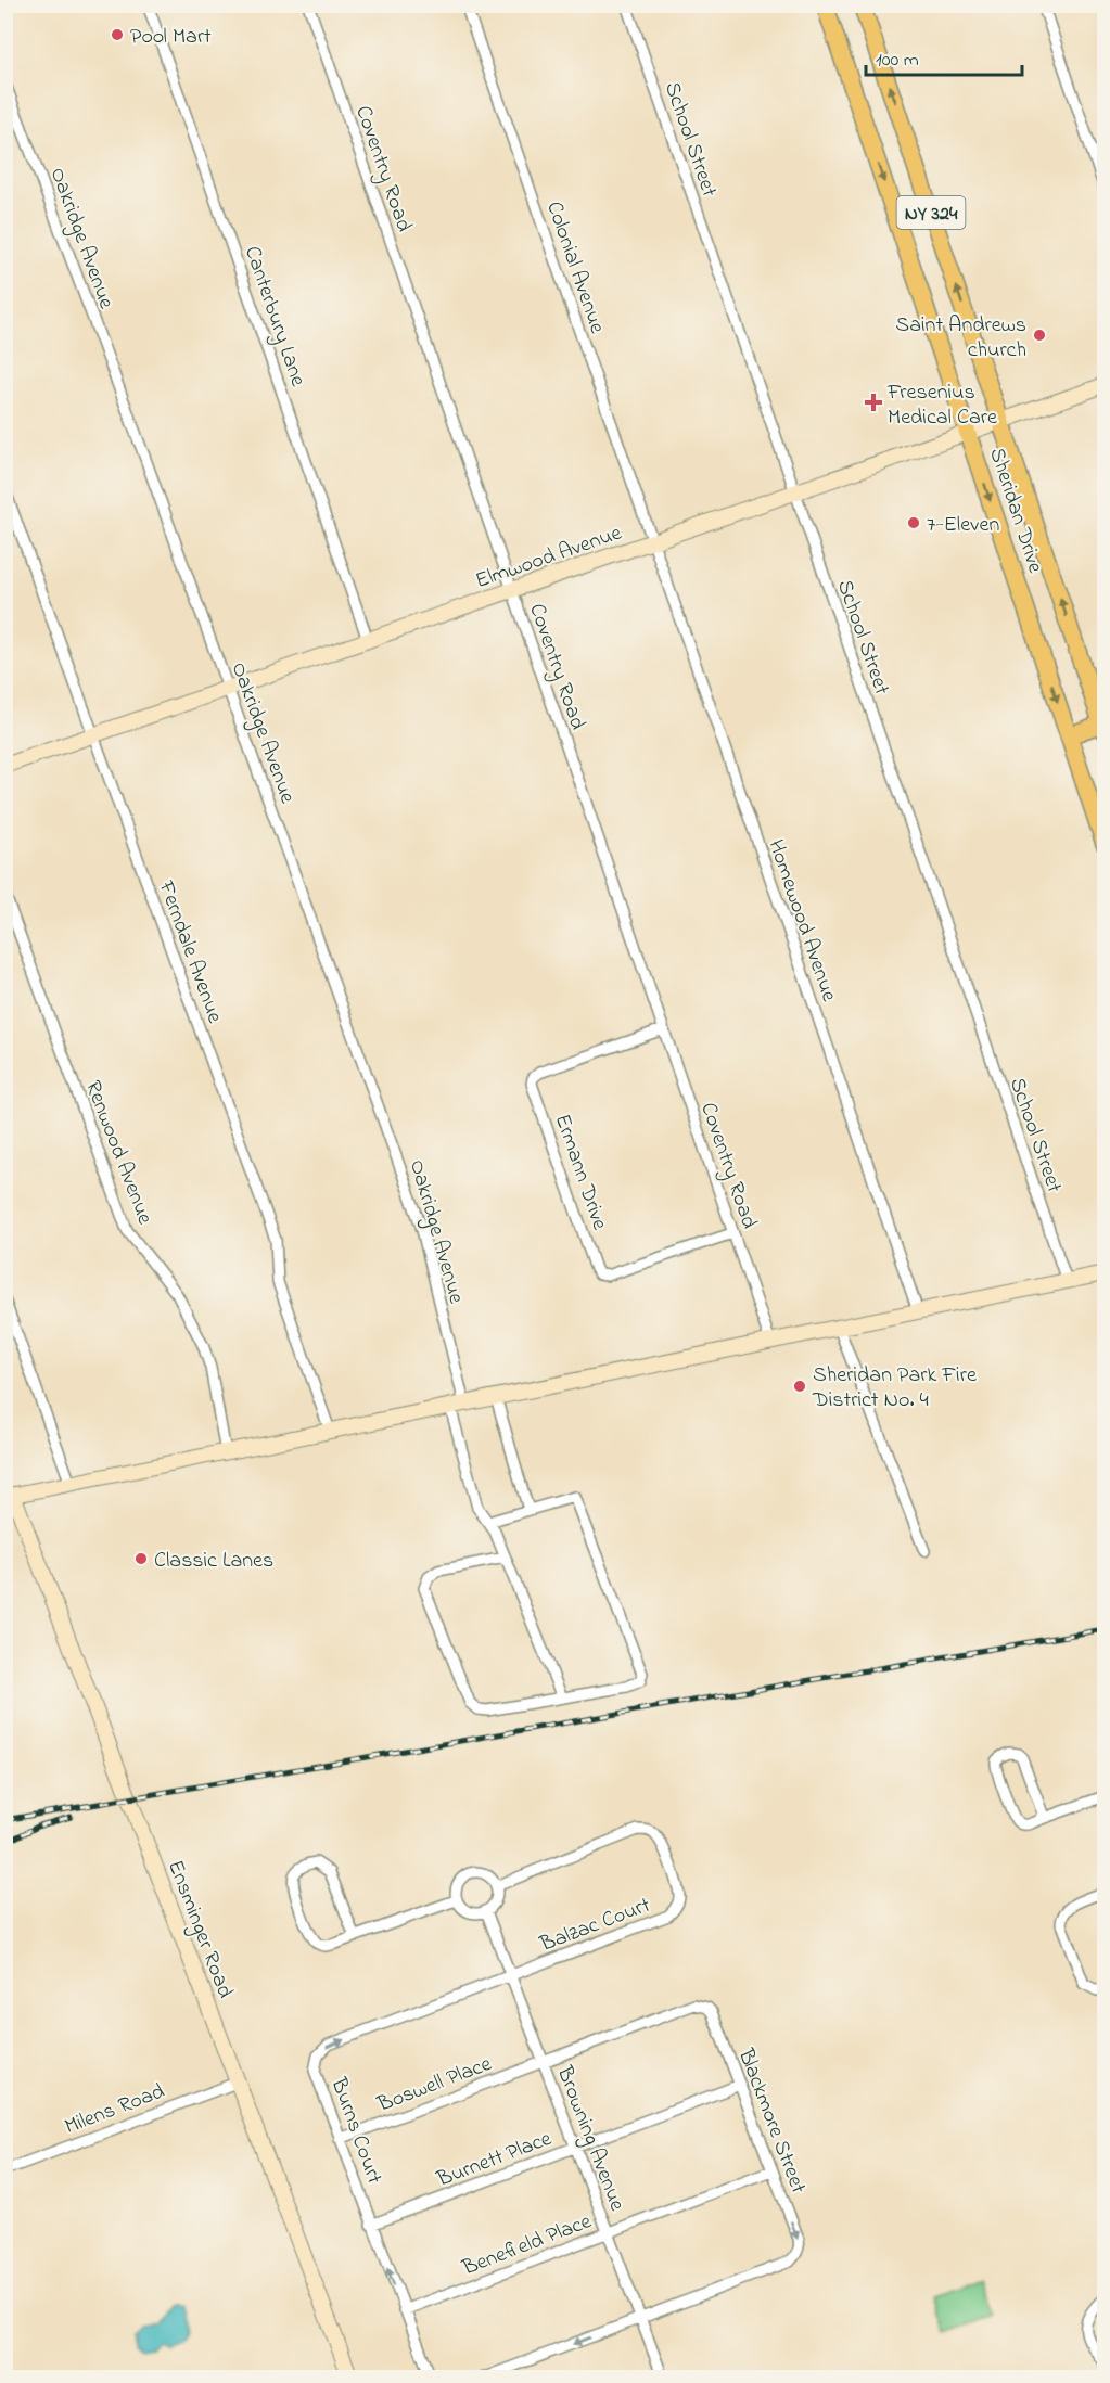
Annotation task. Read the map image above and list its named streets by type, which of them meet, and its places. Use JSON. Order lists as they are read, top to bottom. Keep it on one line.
{"streets":{"main road":["NY 324","Sheridan Drive"],"street":["School Street","Coventry Road","Oakridge Avenue","Colonial Avenue","Canterbury Lane","Elmwood Avenue","Homewood Avenue","Ferndale Avenue","Renwood Avenue","Ermann Drive","Balzac Court","Ensminger Road","Boswell Place","Milens Road","Blackmore Street","Burns Court","Browning Avenue","Burnett Place","Benefield Place"]},"crossings":[["School Street","Elmwood Avenue"],["Coventry Road","Elmwood Avenue"],["Coventry Road","Ermann Drive"],["Oakridge Avenue","Elmwood Avenue"],["Colonial Avenue","Elmwood Avenue"],["Colonial Avenue","Homewood Avenue"],["Canterbury Lane","Elmwood Avenue"],["Sheridan Drive","Elmwood Avenue"],["Elmwood Avenue","Homewood Avenue"],["Elmwood Avenue","Ferndale Avenue"],["Balzac Court","Burns Court"],["Balzac Court","Browning Avenue"],["Ensminger Road","Milens Road"],["Boswell Place","Blackmore Street"],["Boswell Place","Burns Court"],["Boswell Place","Browning Avenue"],["Blackmore Street","Browning Avenue"],["Blackmore Street","Burnett Place"],["Blackmore Street","Benefield Place"],["Burns Court","Browning Avenue"],["Burns Court","Burnett Place"],["Burns Court","Benefield Place"],["Browning Avenue","Burnett Place"],["Browning Avenue","Benefield Place"]],"places":{"other":["Pool Mart","Saint Andrews church","7-Eleven","Sheridan Park Fire District No. 4","Classic Lanes"],"health":["Fresenius Medical Care"]},"scale_bar":"100 m"}
